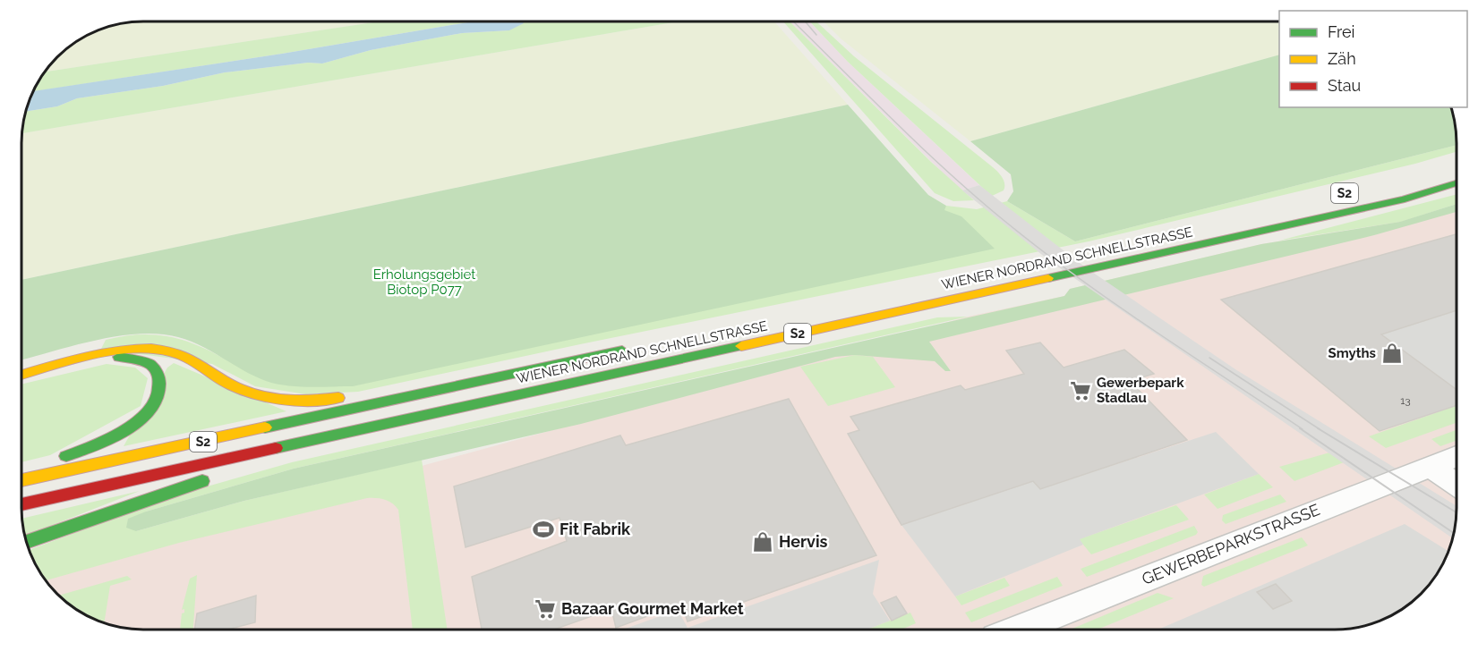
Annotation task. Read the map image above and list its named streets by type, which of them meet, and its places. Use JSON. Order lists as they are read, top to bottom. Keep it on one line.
{"streets":{"highway":["S2","WIENER NORDRAND SCHNELLSTRASSE"],"street":["GEWERBEPARKSTRASSE"]},"parks":["Erholungsgebiet Biotop P077"],"places":{"shop":["Smyths","Hervis"],"supermarket":["Gewerbepark Stadlau","Bazaar Gourmet Market"],"sports":["Fit Fabrik"]},"house_numbers":["13"],"legend":["Frei","Zäh","Stau"]}
